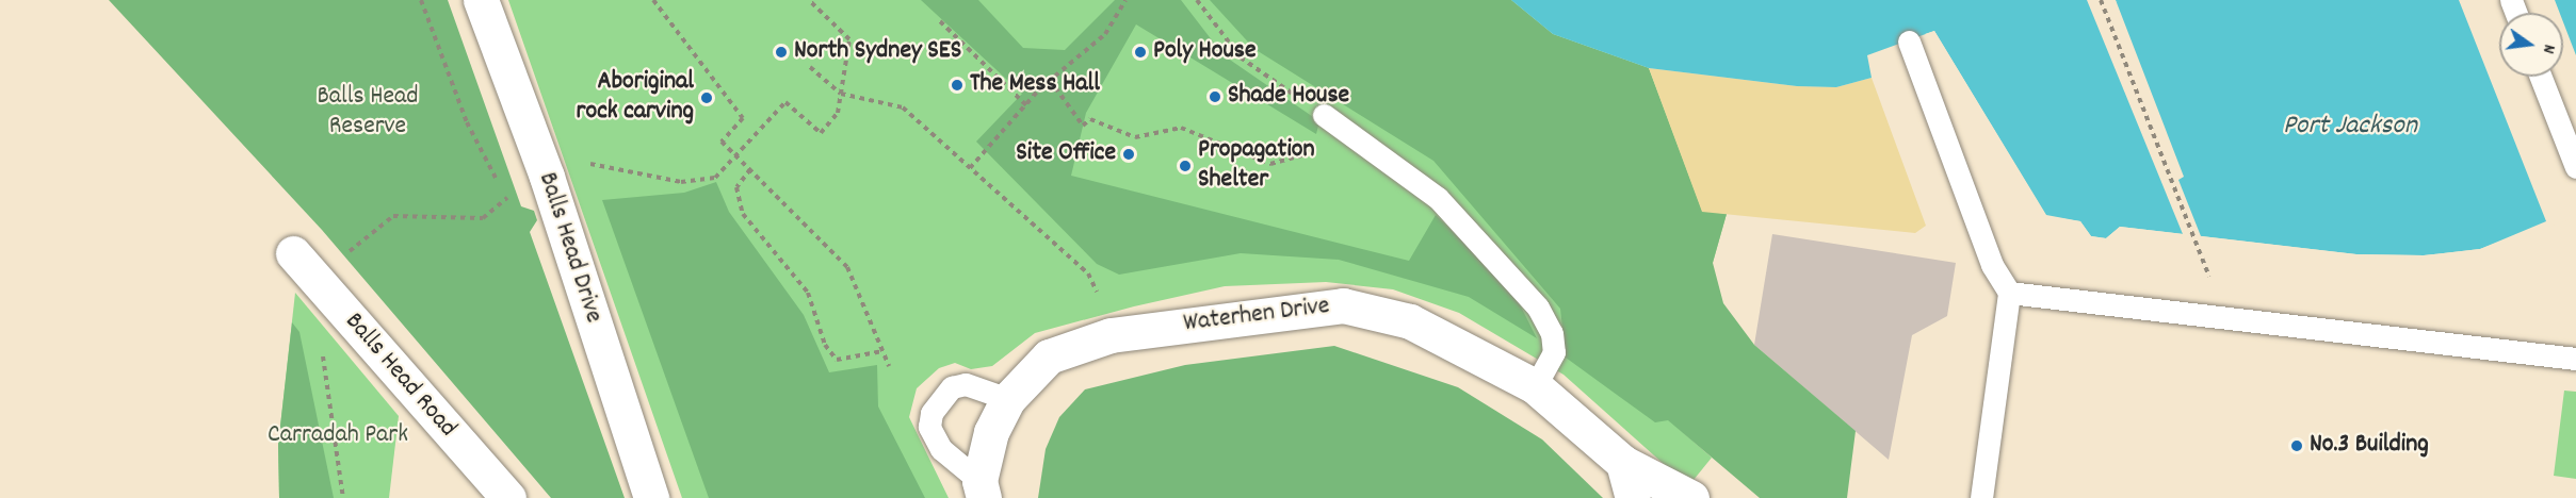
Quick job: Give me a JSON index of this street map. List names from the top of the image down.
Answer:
{
  "streets": {
    "street": ["Balls Head Drive", "Waterhen Drive", "Balls Head Road"]
  },
  "water": ["Port Jackson"],
  "parks": ["Balls Head Reserve", "Carradah Park"],
  "places": [
    "North Sydney SES",
    "Poly House",
    "The Mess Hall",
    "Shade House",
    "Aboriginal rock carving",
    "Site Office",
    "Propagation Shelter",
    "No.3 Building"
  ],
  "north": "right"
}
